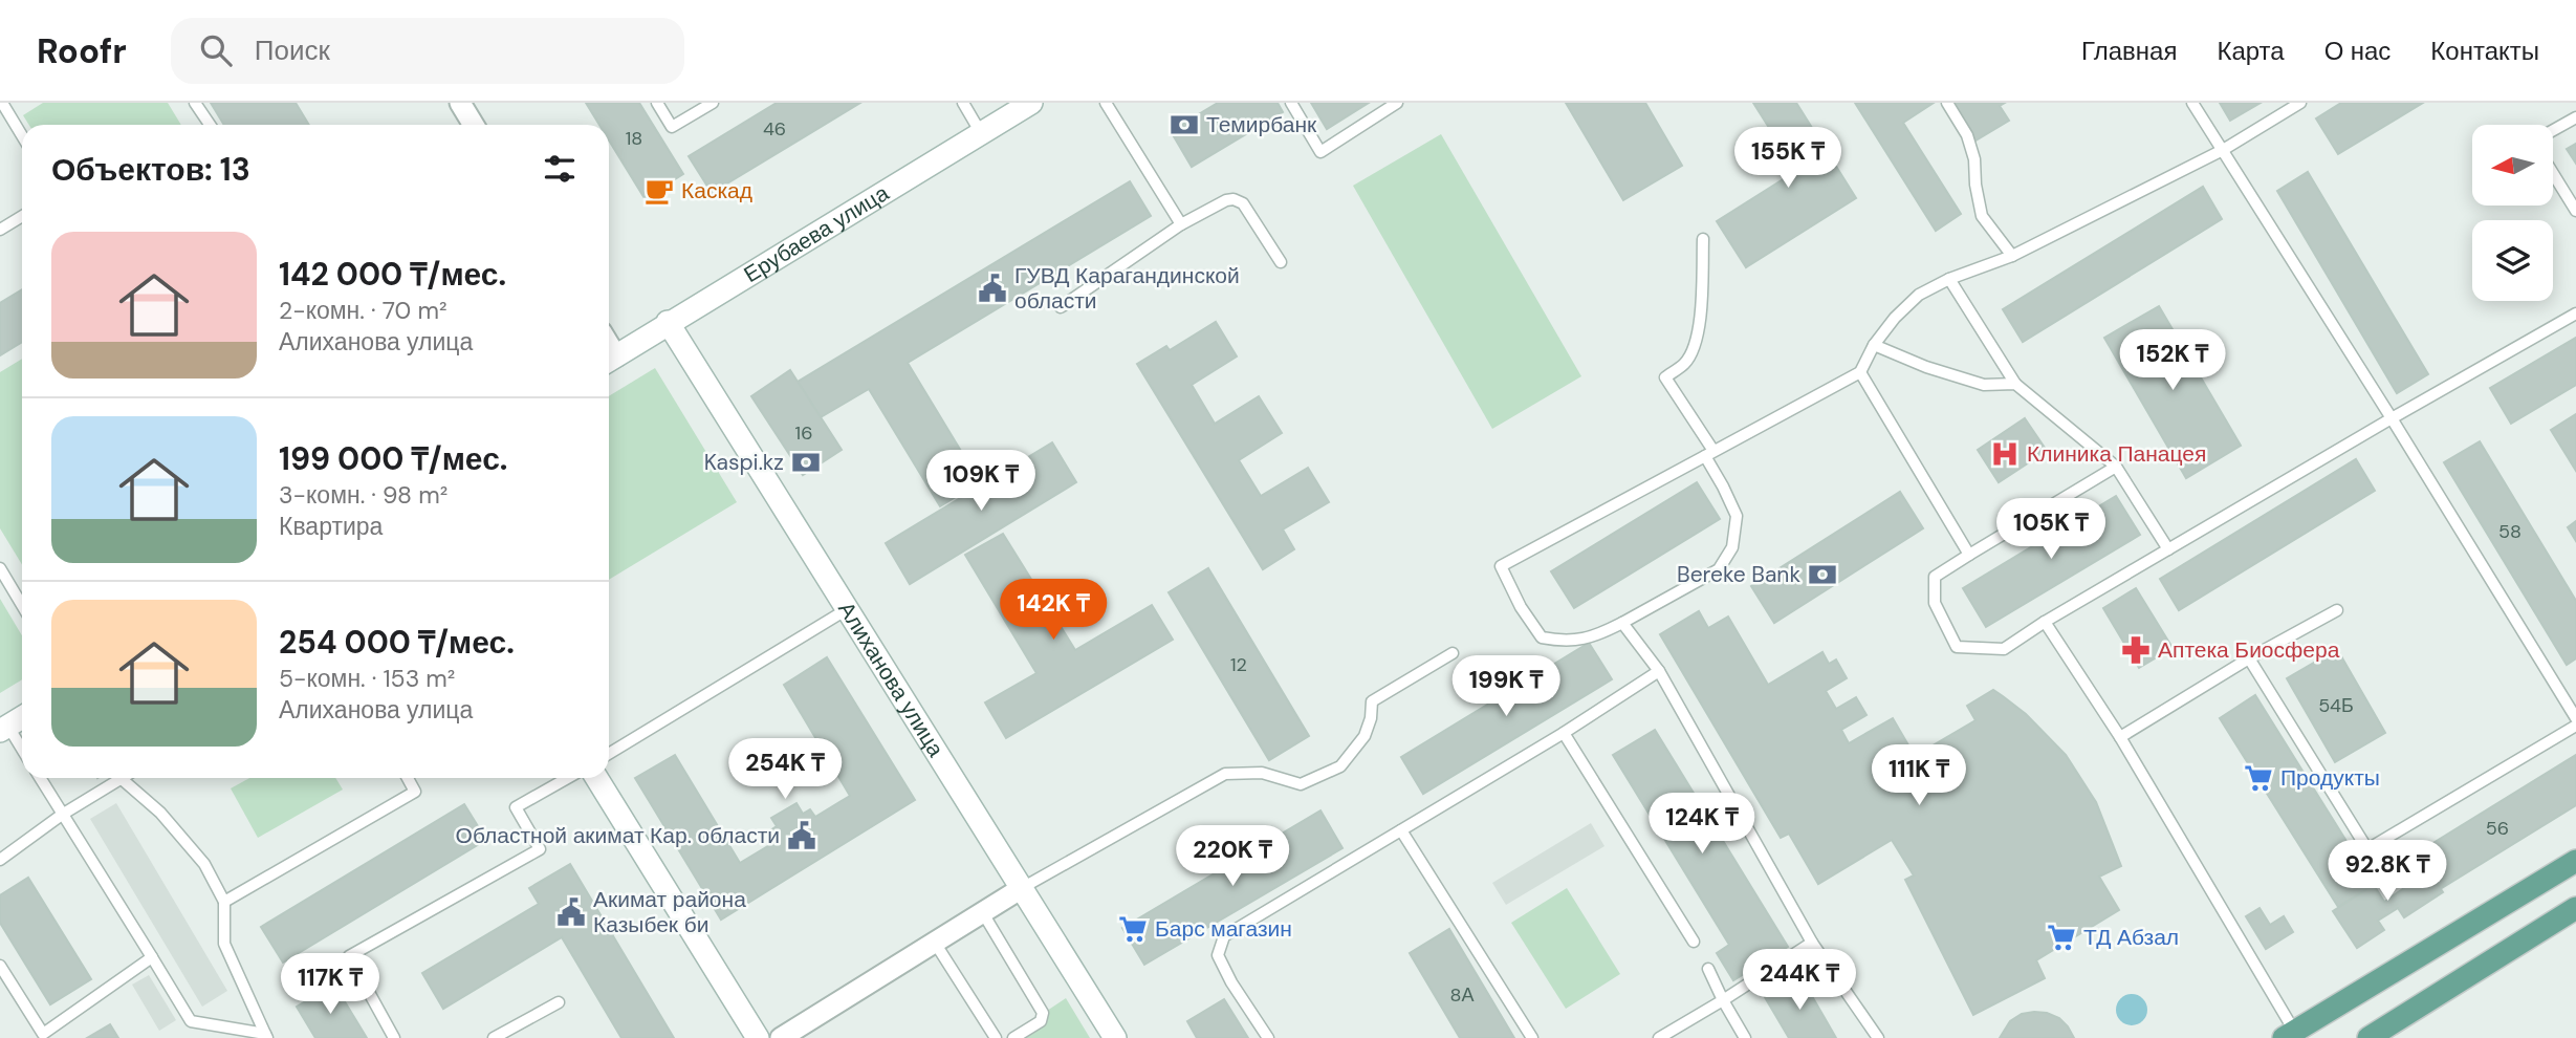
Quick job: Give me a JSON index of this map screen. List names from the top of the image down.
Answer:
{
  "streets": {
    "street": ["Ерубаева улица", "Алиханова улица"]
  },
  "crossings": [
    ["Ерубаева улица", "Алиханова улица"]
  ],
  "places": {
    "bank": ["Темирбанк", "Kaspi.kz", "Bereke Bank"],
    "cafe": ["Каскад"],
    "public building": ["ГУВД Карагандинской области", "Областной акимат Кар. области", "Акимат района Казыбек би"],
    "hospital": ["Клиника Панацея"],
    "pharmacy": ["Аптека Биосфера"],
    "supermarket": ["Продукты", "Барс магазин", "ТД Абзал"]
  },
  "house_numbers": [
    "46",
    "18",
    "16",
    "58",
    "12",
    "54Б",
    "56",
    "8А"
  ],
  "north": "left",
  "page": {
    "header": "Roofr",
    "search": "Поиск",
    "nav": [
      "Главная",
      "Карта",
      "О нас",
      "Контакты"
    ],
    "heading": "Объектов: 13",
    "price": [
      "155K ₸",
      "152K ₸",
      "109K ₸",
      "105K ₸",
      "142K ₸",
      "199K ₸",
      "254K ₸",
      "111K ₸",
      "124K ₸",
      "220K ₸",
      "92.8K ₸",
      "244K ₸",
      "117K ₸"
    ],
    "list": [
      {
        "name": "142 000 ₸/мес.",
        "note": "2-комн. · 70 m² · Алиханова улица"
      },
      {
        "name": "199 000 ₸/мес.",
        "note": "3-комн. · 98 m² · Квартира"
      },
      {
        "name": "254 000 ₸/мес.",
        "note": "5-комн. · 153 m² · Алиханова улица"
      }
    ]
  }
}
